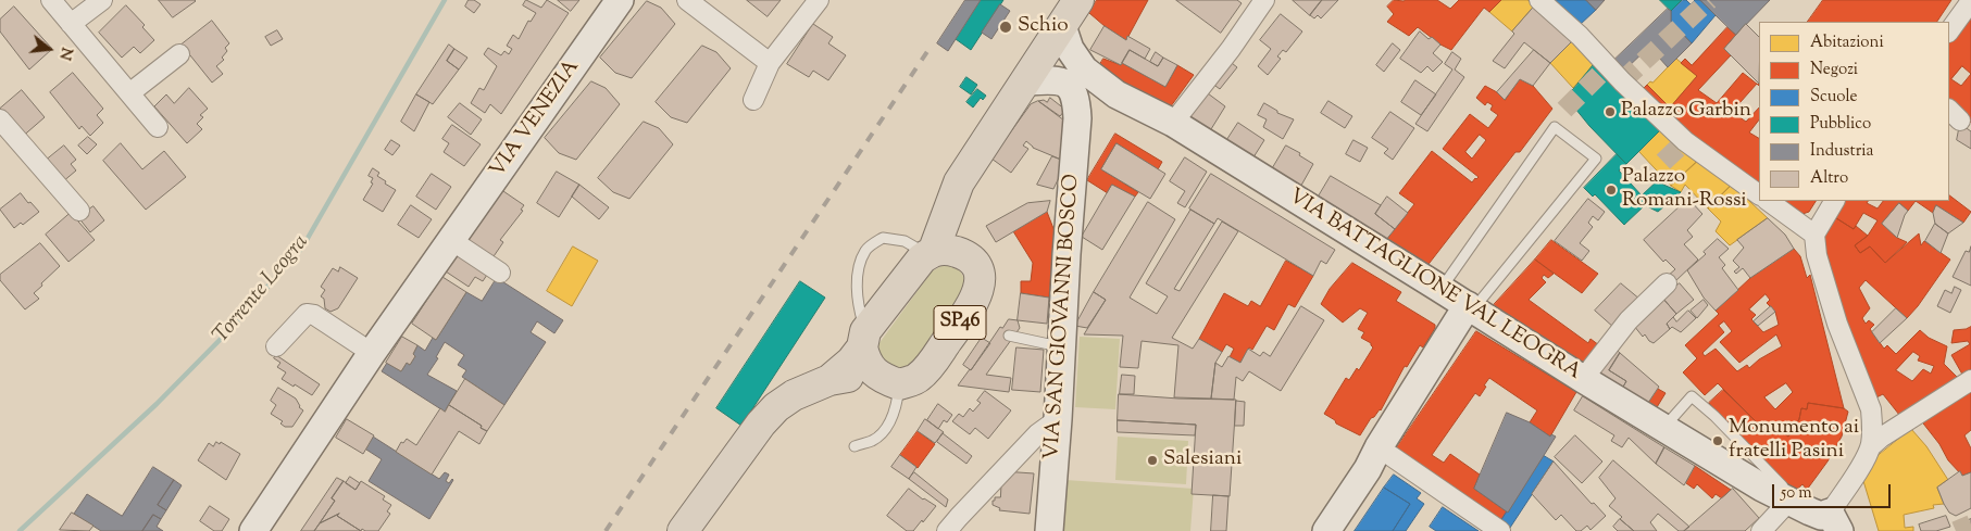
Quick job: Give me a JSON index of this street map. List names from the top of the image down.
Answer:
{
  "streets": {
    "main road": ["SP46"],
    "street": ["VIA VENEZIA", "VIA BATTAGLIONE VAL LEOGRA", "VIA SAN GIOVANNI BOSCO"]
  },
  "crossings": [
    ["VIA BATTAGLIONE VAL LEOGRA", "SP46"]
  ],
  "water": ["Torrente Leogra"],
  "places": [
    "Schio",
    "Palazzo Garbin",
    "Palazzo Romani-Rossi",
    "Monumento ai fratelli Pasini",
    "Salesiani"
  ],
  "legend": [
    "Abitazioni",
    "Negozi",
    "Scuole",
    "Pubblico",
    "Industria",
    "Altro"
  ],
  "scale_bar": "50 m",
  "north": "right"
}
